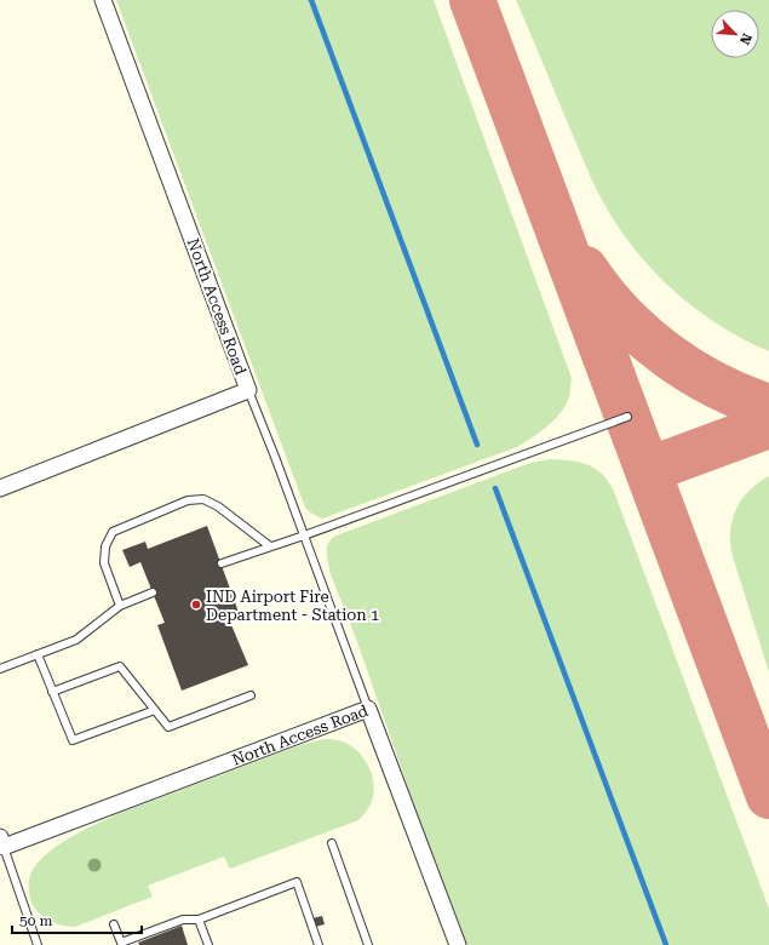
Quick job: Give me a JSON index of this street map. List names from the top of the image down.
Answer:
{
  "streets": {
    "street": ["North Access Road"]
  },
  "places": ["IND Airport Fire Department - Station 1"],
  "scale_bar": "50 m",
  "north": "bottom right"
}
